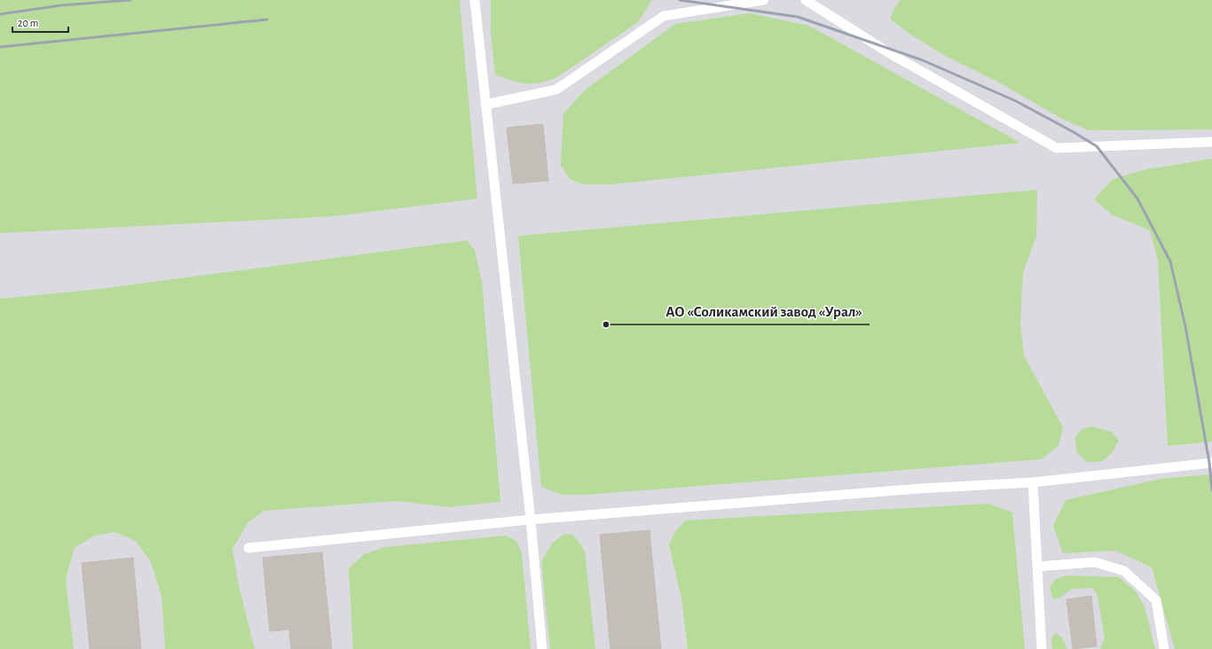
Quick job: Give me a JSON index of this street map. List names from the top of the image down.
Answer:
{
  "places": ["АО «Соликамский завод «Урал»"],
  "scale_bar": "20 m"
}
